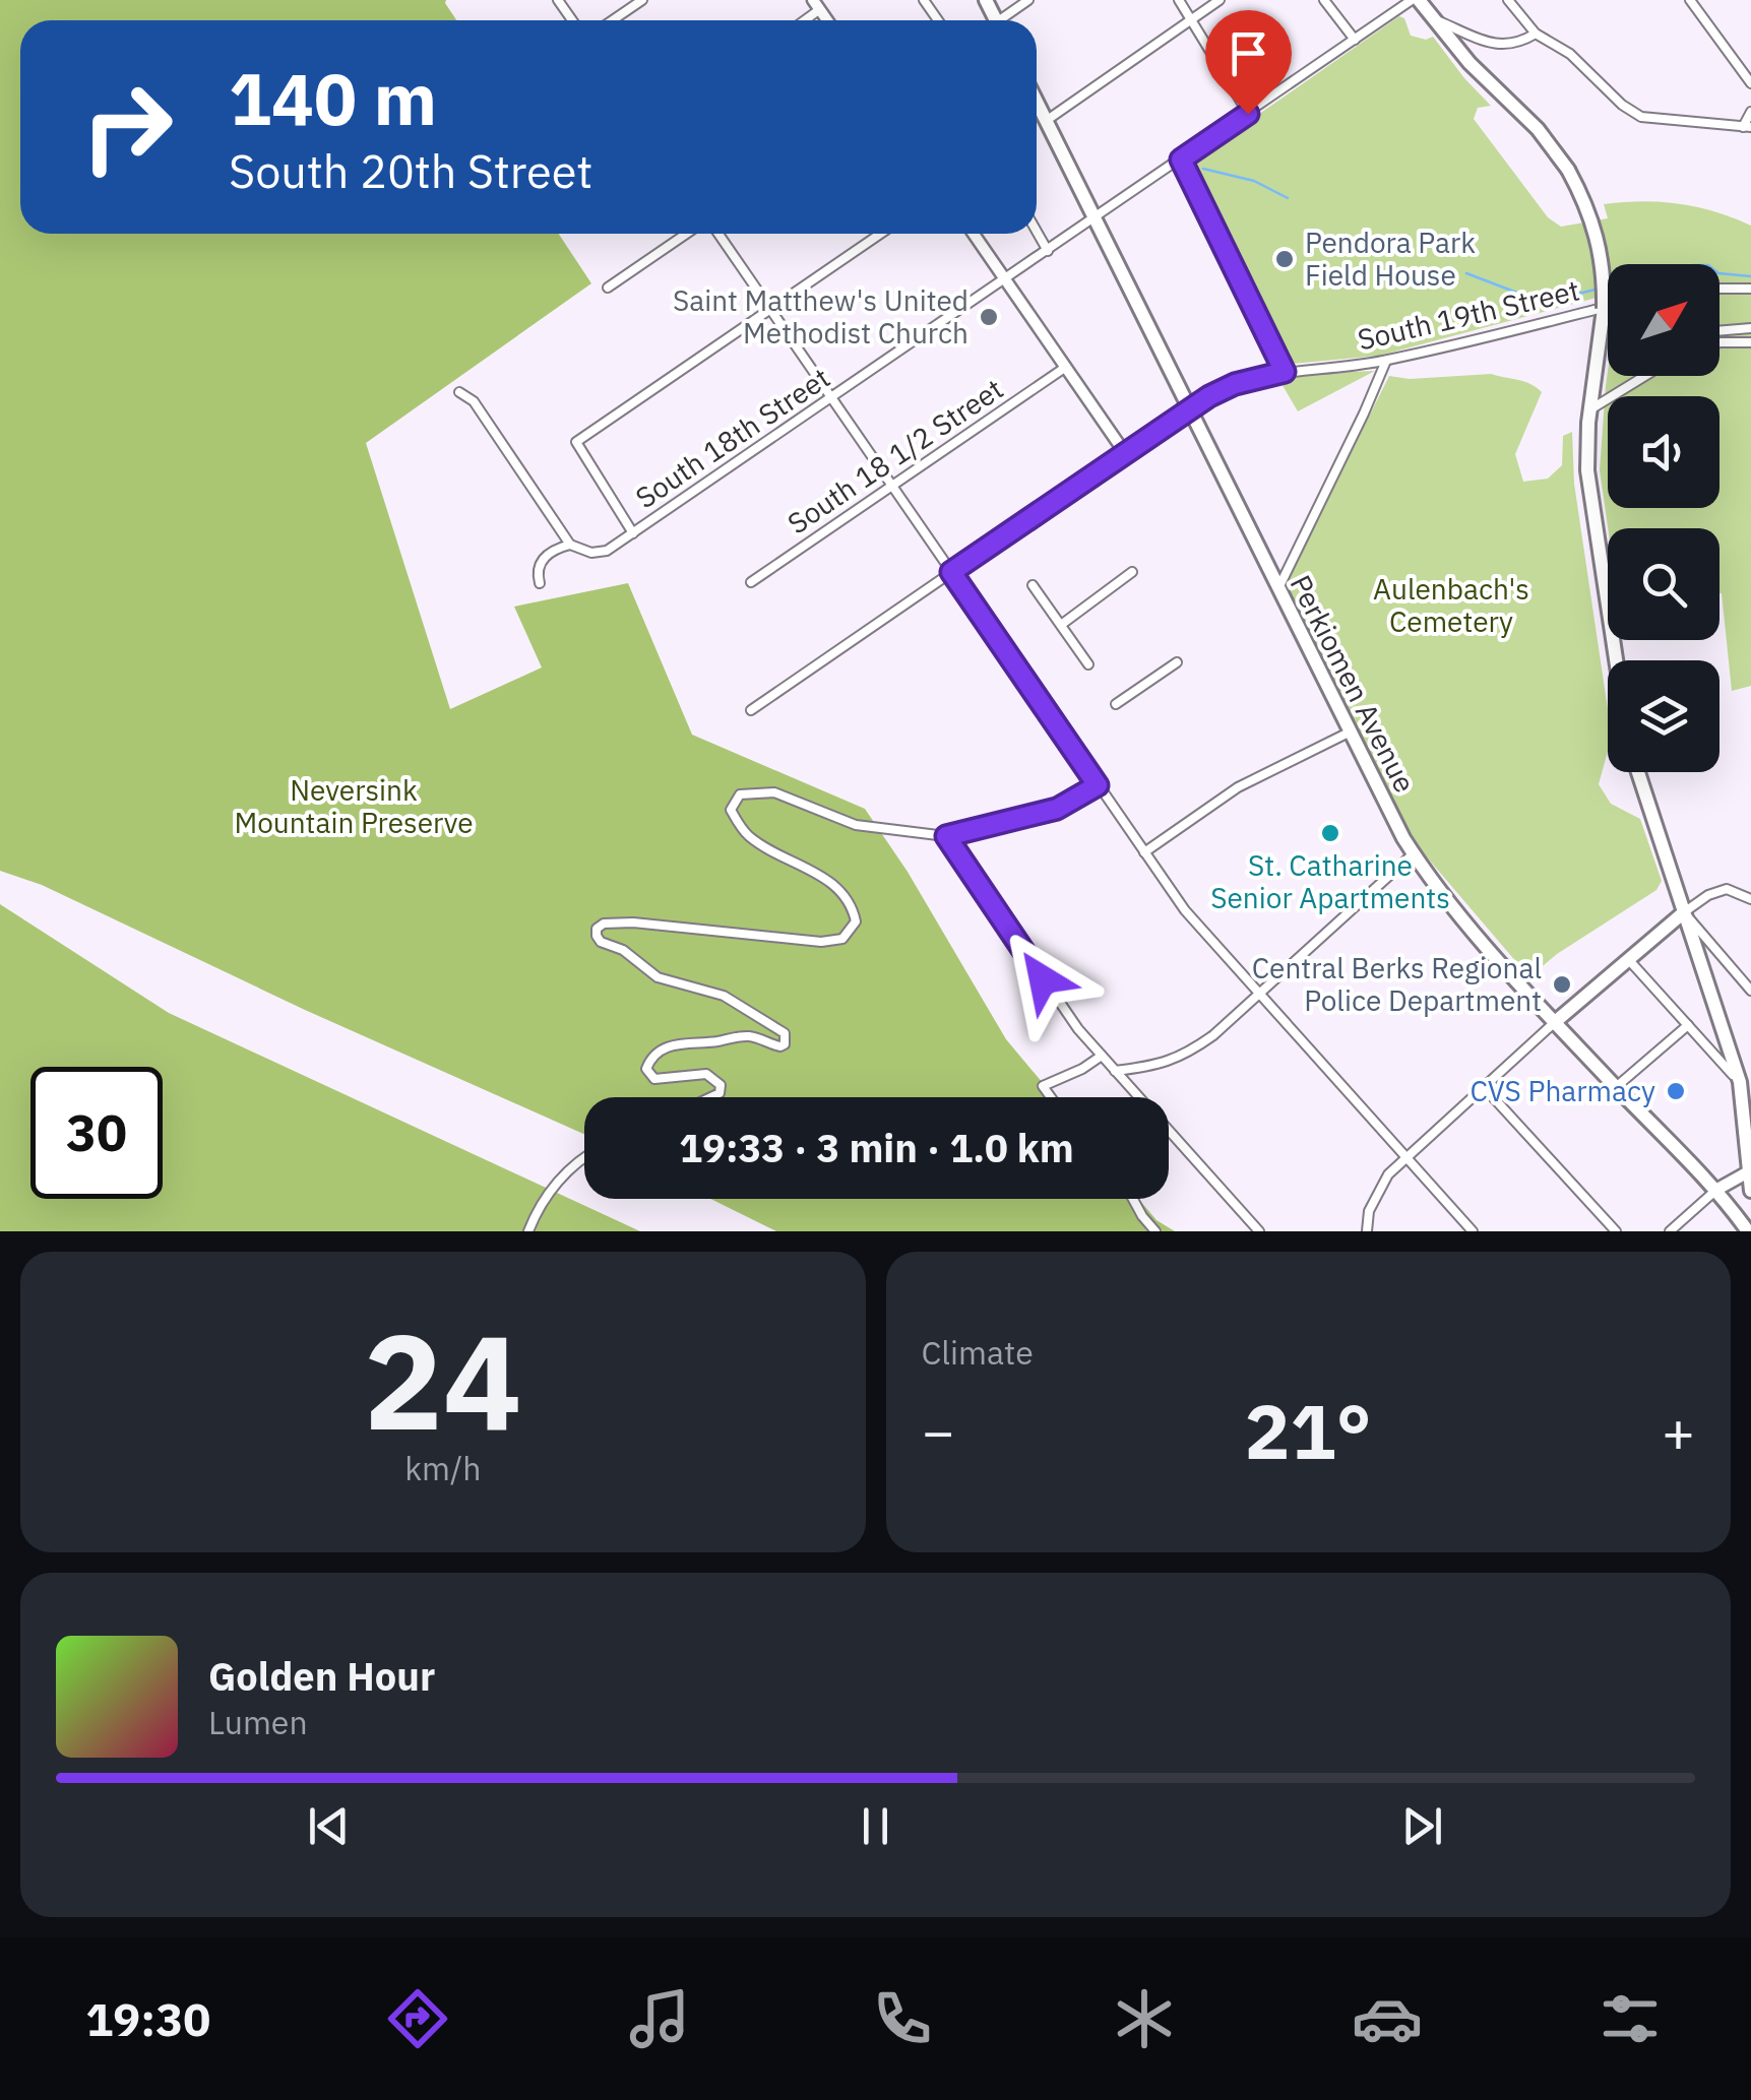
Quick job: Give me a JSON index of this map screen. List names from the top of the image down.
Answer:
{
  "streets": {
    "main road": ["Perkiomen Avenue"],
    "street": ["South 19th Street", "South 18th Street", "South 18 1/2 Street"]
  },
  "crossings": [
    ["South 19th Street", "Perkiomen Avenue"],
    ["South 18th Street", "Perkiomen Avenue"]
  ],
  "parks": ["Aulenbach's Cemetery", "Neversink Mountain Preserve"],
  "places": [
    "Pendora Park Field House",
    "Saint Matthew's United Methodist Church",
    "St. Catharine Senior Apartments",
    "Central Berks Regional Police Department",
    "CVS Pharmacy"
  ],
  "north": "top right",
  "page": {
    "turn": ["140 m", "South 20th Street"],
    "limit": "30",
    "trip": "19:33 · 3 min · 1.0 km",
    "tile": [
      ["24", "km/h"],
      "Climate"
    ],
    "heat": ["−", "21°", "+"],
    "song": ["Golden Hour", "Lumen"],
    "tabs": "19:30"
  }
}
